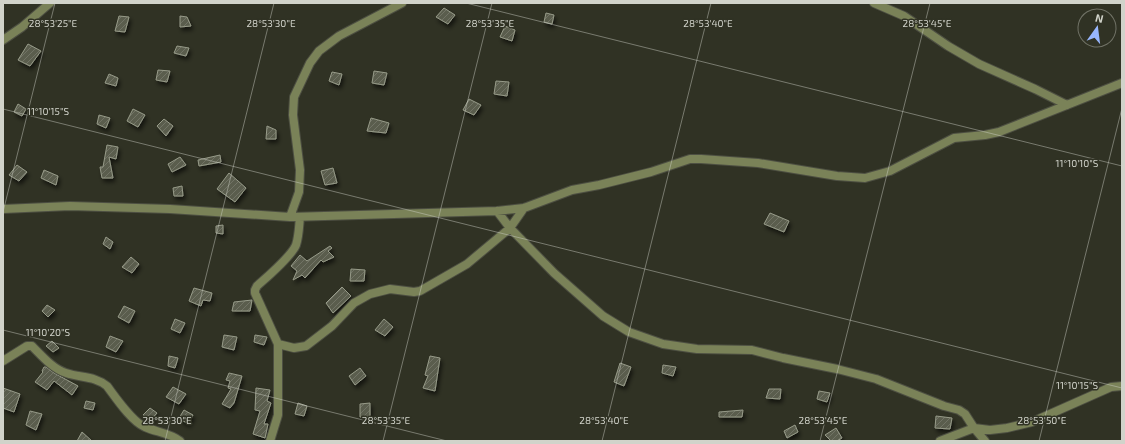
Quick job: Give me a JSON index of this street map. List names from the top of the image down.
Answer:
{
  "north": "top",
  "coordinates": [
    "28°53'25\"E",
    "28°53'30\"E",
    "28°53'35\"E",
    "28°53'40\"E",
    "28°53'45\"E",
    "11°10'15\"S",
    "11°10'10\"S",
    "11°10'20\"S",
    "28°53'50\"E"
  ]
}
